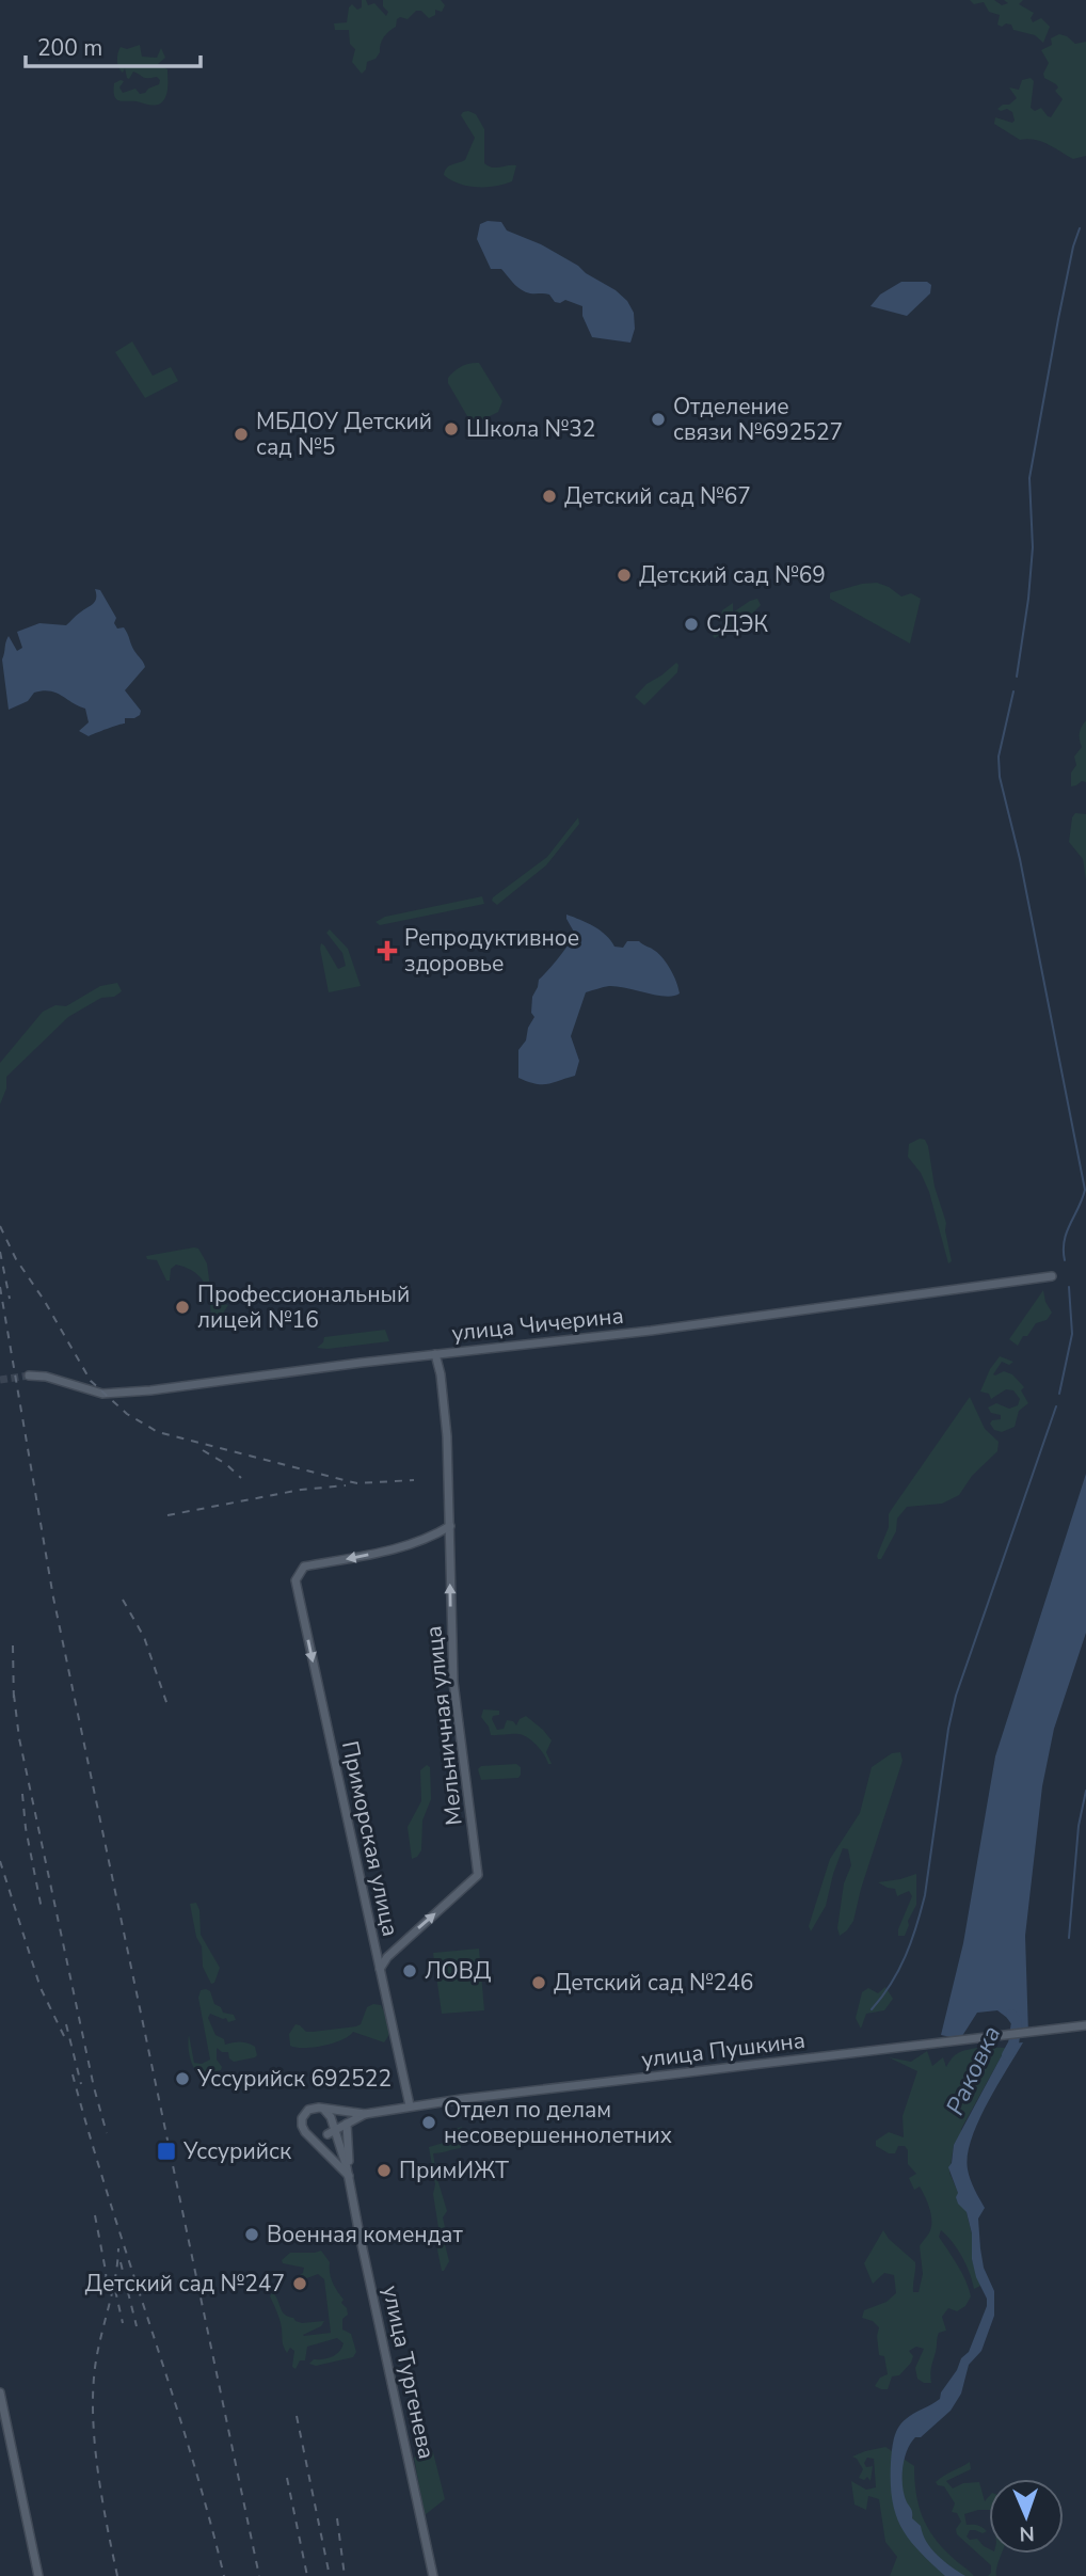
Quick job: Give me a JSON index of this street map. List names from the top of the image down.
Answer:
{
  "streets": {
    "main road": [
      "улица Чичерина",
      "Мельничная улица",
      "Приморская улица",
      "улица Пушкина",
      "улица Тургенева"
    ]
  },
  "crossings": [
    ["улица Чичерина", "Мельничная улица"],
    ["Мельничная улица", "Приморская улица"],
    ["Приморская улица", "улица Пушкина"],
    ["улица Пушкина", "улица Тургенева"]
  ],
  "one_way": ["Мельничная улица"],
  "water": ["Раковка"],
  "places": {
    "other": [
      "Отделение связи №692527",
      "Школа №32",
      "МБДОУ Детский сад №5",
      "Детский сад №67",
      "Детский сад №69",
      "СДЭК",
      "Профессиональный лицей №16",
      "ЛОВД",
      "Детский сад №246",
      "Уссурийск 692522",
      "Отдел по делам несовершеннолетних",
      "ПримИЖТ",
      "Военная комендат",
      "Детский сад №247"
    ],
    "health": ["Репродуктивное здоровье"],
    "transit": ["Уссурийск"]
  },
  "scale_bar": "200 m",
  "north": "bottom"
}
